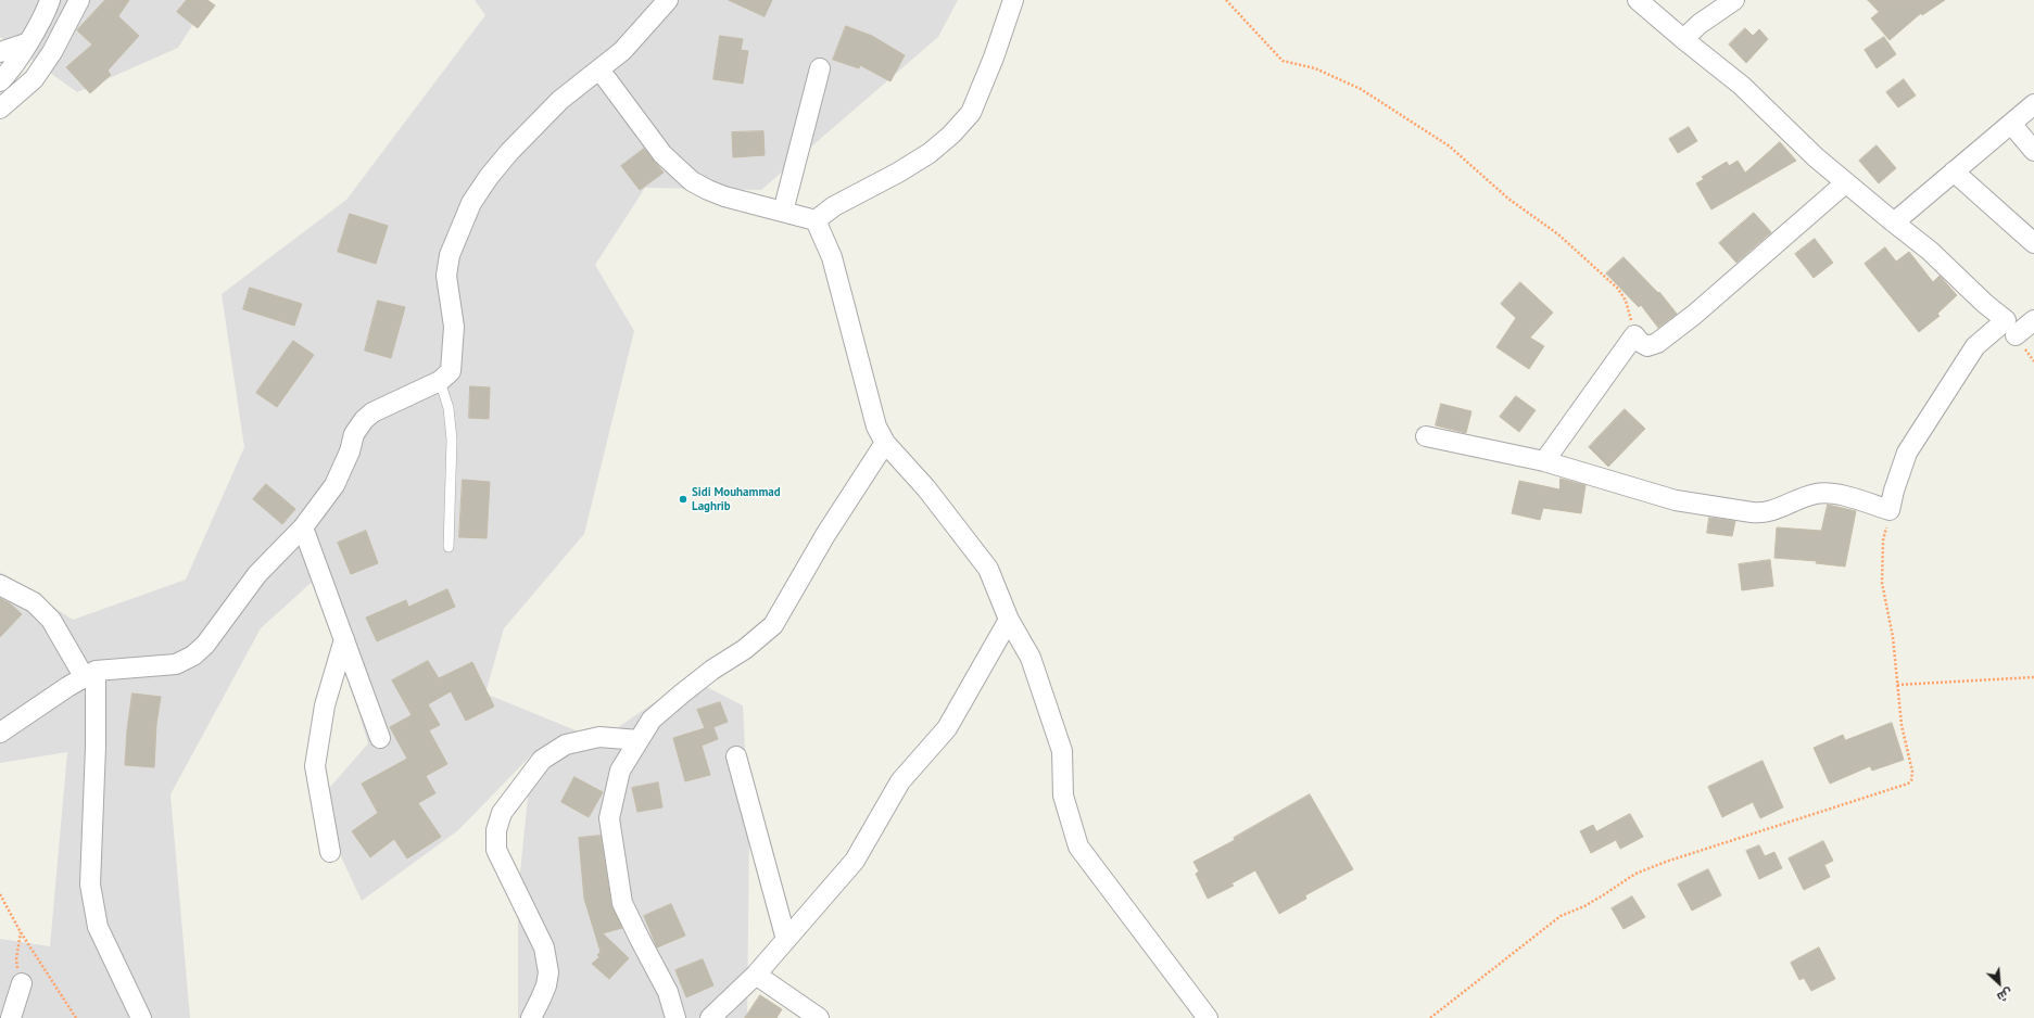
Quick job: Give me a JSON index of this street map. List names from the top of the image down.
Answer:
{
  "places": ["Sidi Mouhammad Laghrib"],
  "north": "bottom right"
}
